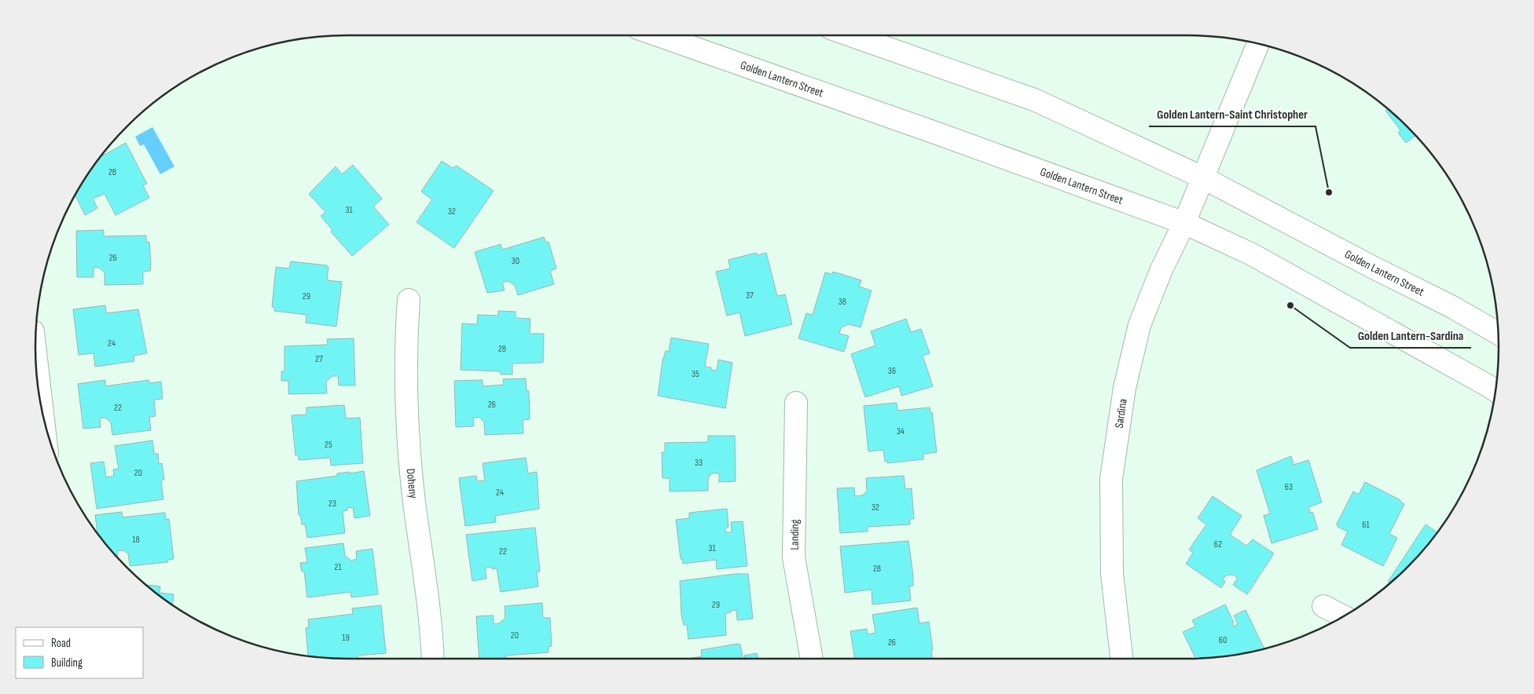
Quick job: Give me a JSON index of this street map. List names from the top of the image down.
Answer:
{
  "streets": {
    "main road": [
      "Golden Lantern Street",
      "Sardina",
      "Doheny",
      "Landing"
    ]
  },
  "crossings": [
    ["Golden Lantern Street", "Sardina"]
  ],
  "places": ["Golden Lantern-Saint Christopher", "Golden Lantern-Sardina"],
  "house_numbers": [
    "28",
    "31",
    "32",
    "26",
    "30",
    "37",
    "29",
    "38",
    "24",
    "28",
    "27",
    "36",
    "35",
    "26",
    "22",
    "34",
    "25",
    "33",
    "20",
    "63",
    "24",
    "23",
    "32",
    "61",
    "18",
    "62",
    "31",
    "22",
    "21",
    "28",
    "29",
    "20",
    "19",
    "60",
    "26"
  ],
  "legend": ["Road", "Building"]
}
